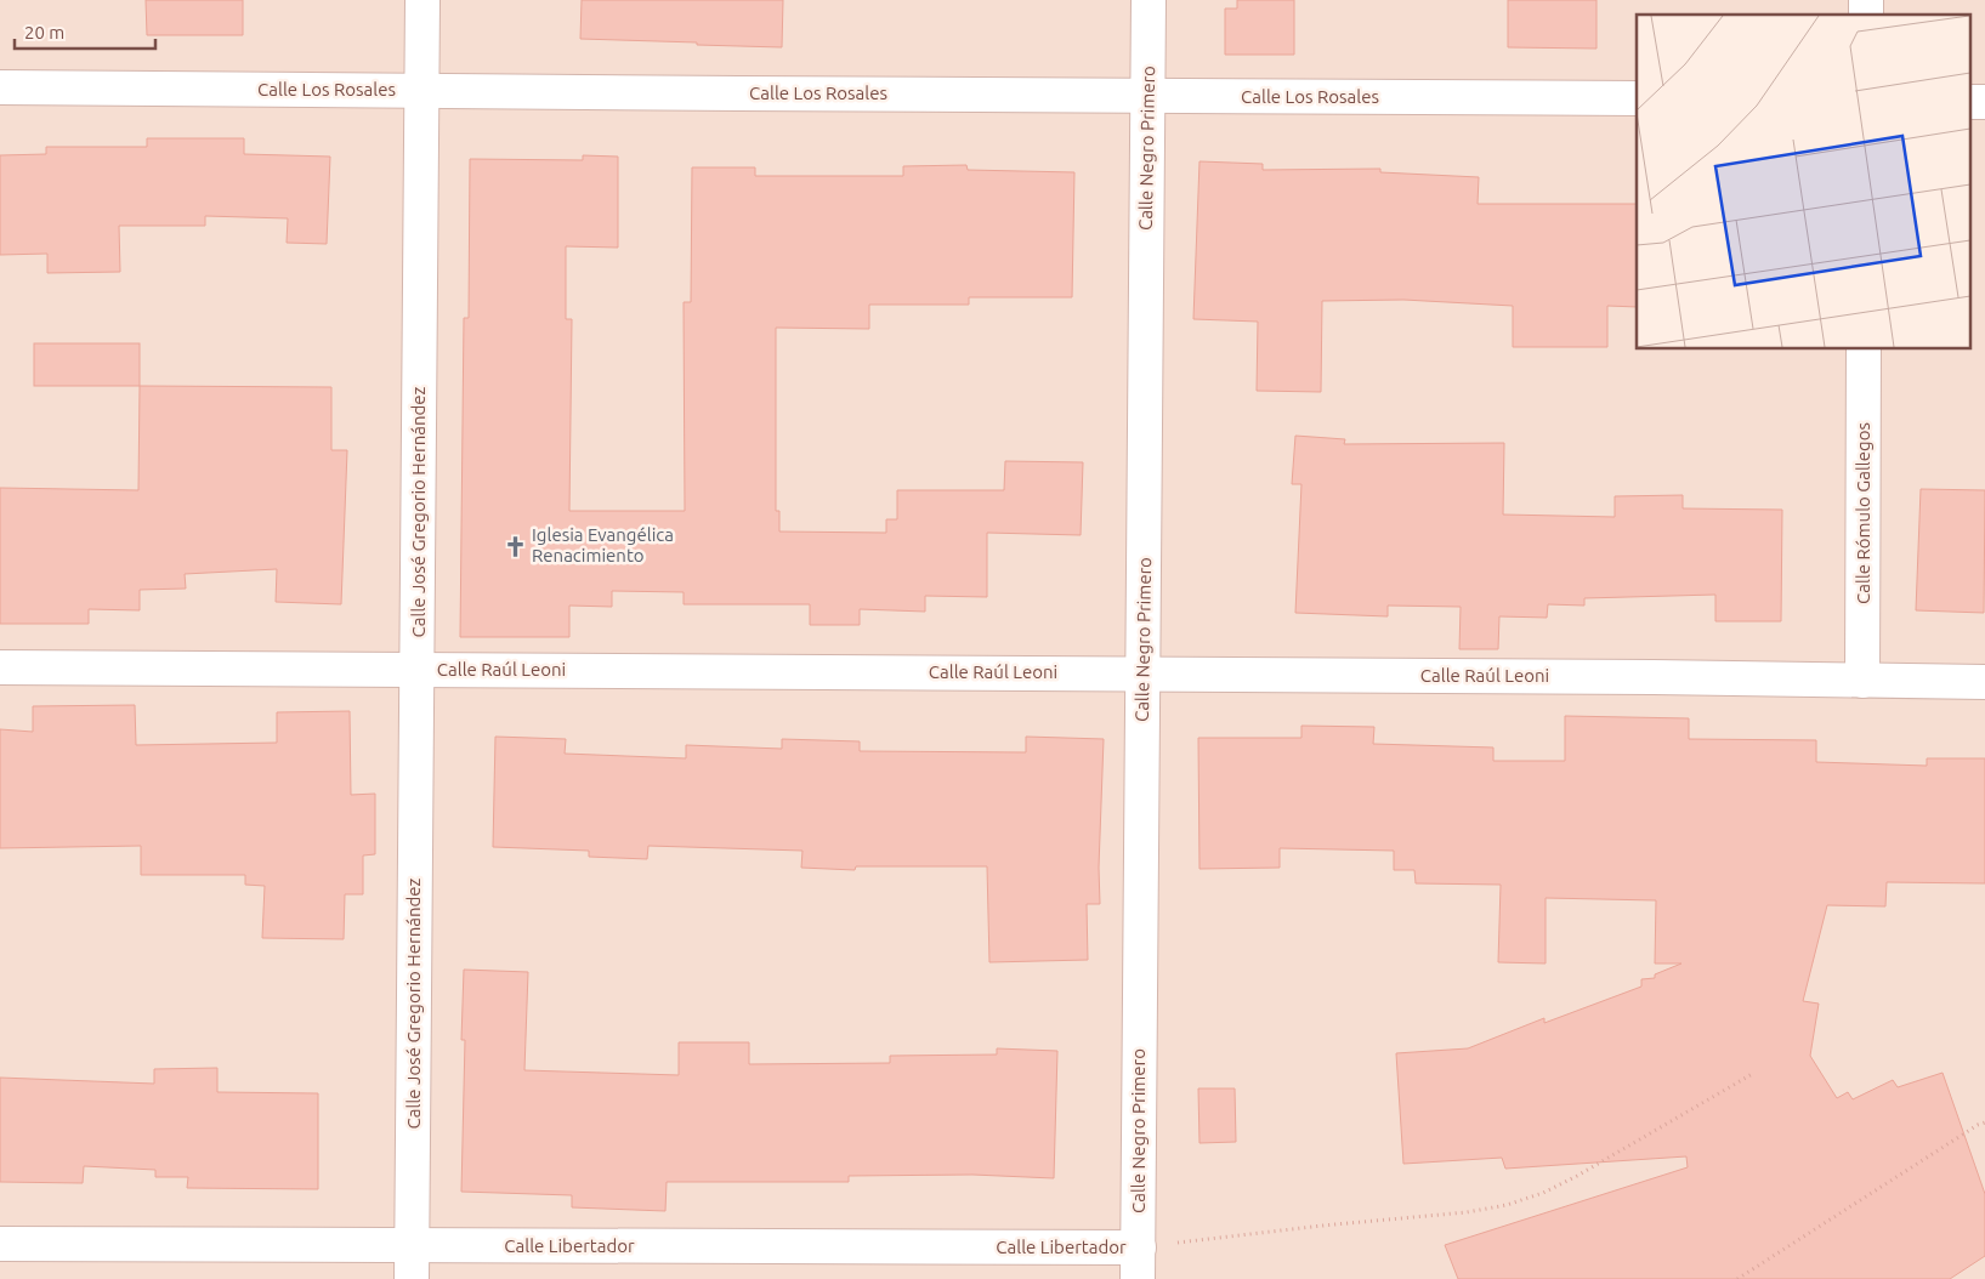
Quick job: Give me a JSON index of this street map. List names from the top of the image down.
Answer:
{
  "streets": {
    "street": [
      "Calle Los Rosales",
      "Calle Negro Primero",
      "Calle José Gregorio Hernández",
      "Calle Rómulo Gallegos",
      "Calle Raúl Leoni",
      "Calle Libertador"
    ]
  },
  "crossings": [
    ["Calle Los Rosales", "Calle Negro Primero"],
    ["Calle Los Rosales", "Calle José Gregorio Hernández"],
    ["Calle Negro Primero", "Calle Raúl Leoni"],
    ["Calle Negro Primero", "Calle Libertador"],
    ["Calle José Gregorio Hernández", "Calle Raúl Leoni"],
    ["Calle José Gregorio Hernández", "Calle Libertador"],
    ["Calle Rómulo Gallegos", "Calle Raúl Leoni"]
  ],
  "places": {
    "church": ["Iglesia Evangélica Renacimiento"]
  },
  "scale_bar": "20 m"
}
